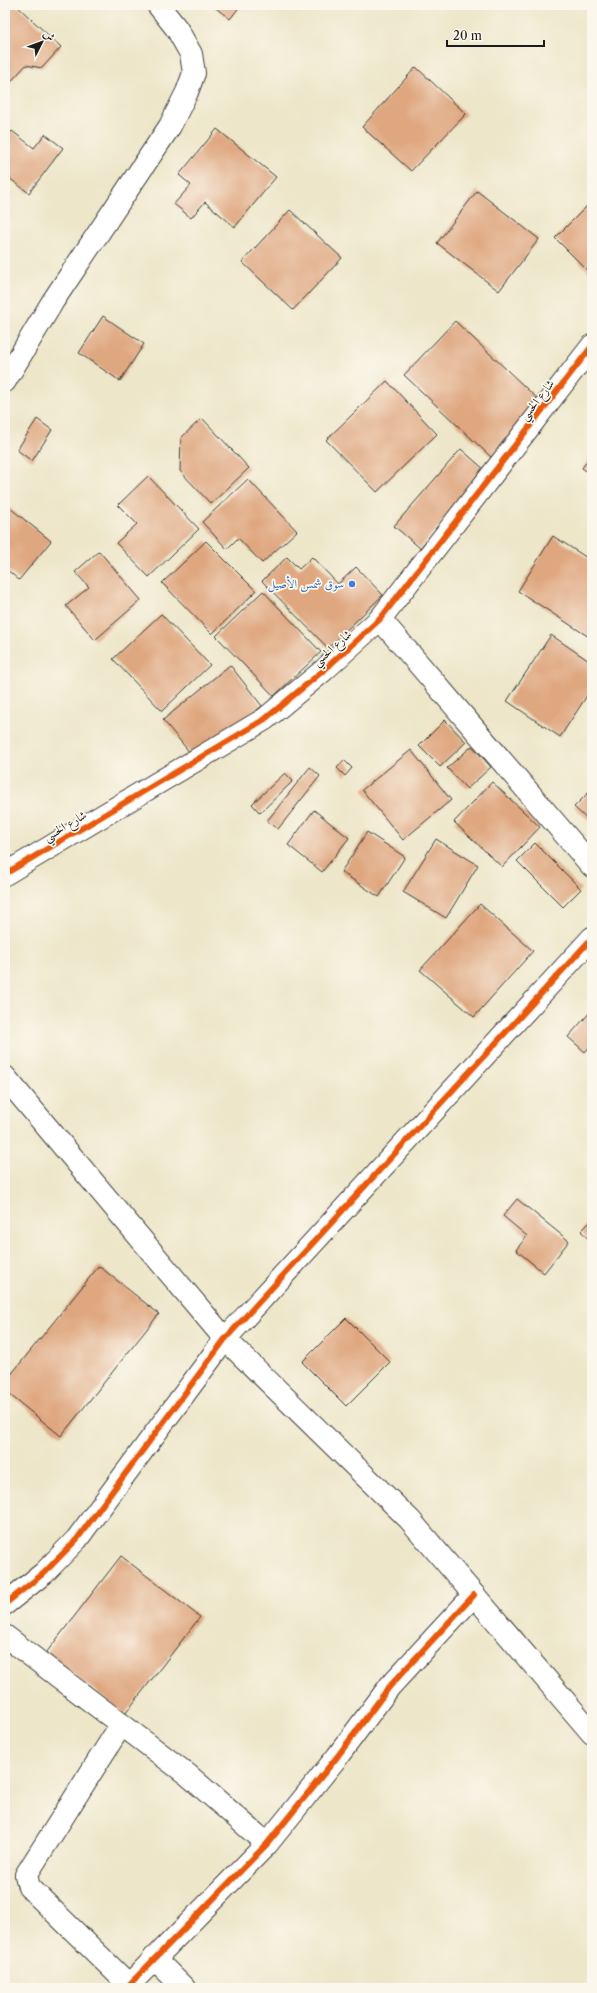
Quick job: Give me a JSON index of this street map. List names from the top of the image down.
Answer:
{
  "streets": {
    "street": ["شارع الحسي"]
  },
  "places": ["سوق شمس الأصيل"],
  "scale_bar": "20 m",
  "north": "top right"
}
